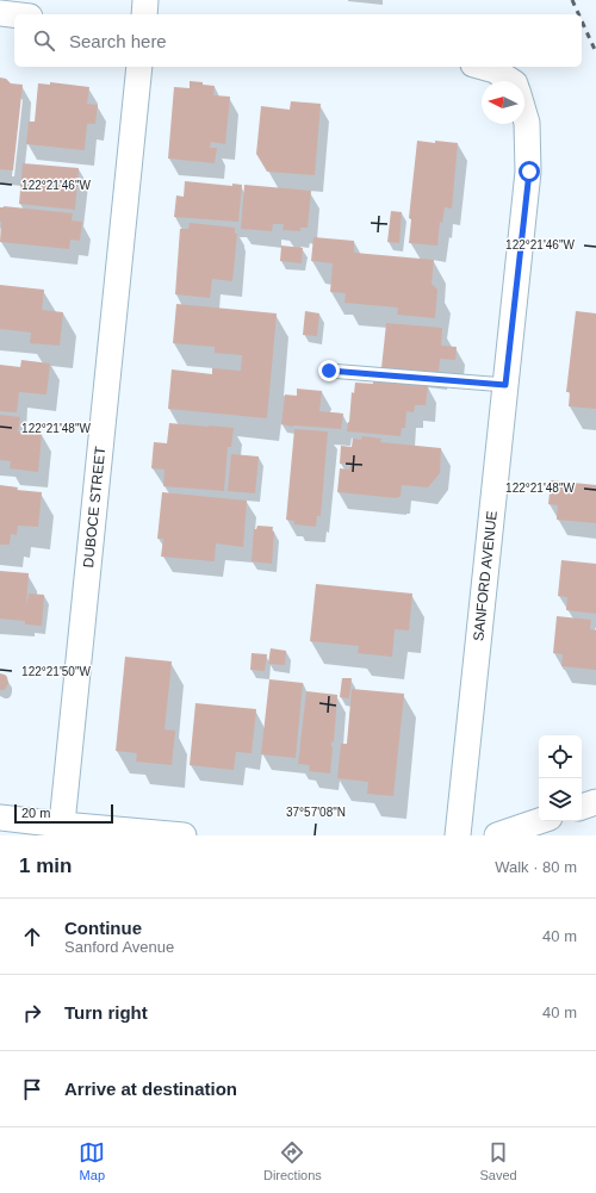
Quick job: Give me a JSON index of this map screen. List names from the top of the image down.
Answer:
{
  "streets": {
    "street": ["DUBOCE STREET", "SANFORD AVENUE"]
  },
  "scale_bar": "20 m",
  "north": "left",
  "page": {
    "search": "Search here",
    "scale": "20 m",
    "heading": ["1 min", "Walk · 80 m"],
    "list": [
      ["Continue", "Sanford Avenue", "40 m"],
      ["Turn right", "40 m"],
      "Arrive at destination"
    ],
    "nav": ["Map", "Directions", "Saved"]
  },
  "coordinates": [
    "122°21'46\"W",
    "122°21'48\"W",
    "122°21'50\"W",
    "37°57'08\"N"
  ]
}
